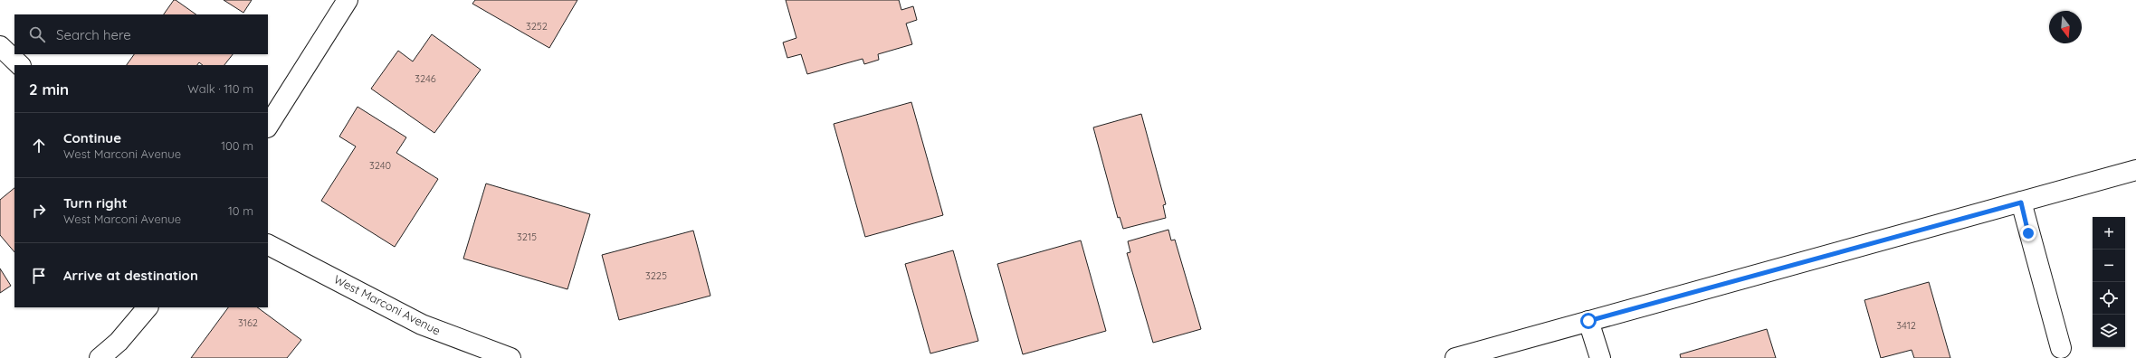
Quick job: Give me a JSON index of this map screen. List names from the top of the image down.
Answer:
{
  "streets": {
    "street": ["West Marconi Avenue"]
  },
  "house_numbers": [
    "3252",
    "3246",
    "3240",
    "3215",
    "3225",
    "3162",
    "3412"
  ],
  "north": "bottom",
  "page": {
    "search": "Search here",
    "heading": ["2 min", "Walk · 110 m"],
    "list": [
      ["Continue", "West Marconi Avenue", "100 m"],
      ["Turn right", "West Marconi Avenue", "10 m"],
      "Arrive at destination"
    ],
    "map_buttons": ["+", "−"]
  }
}
